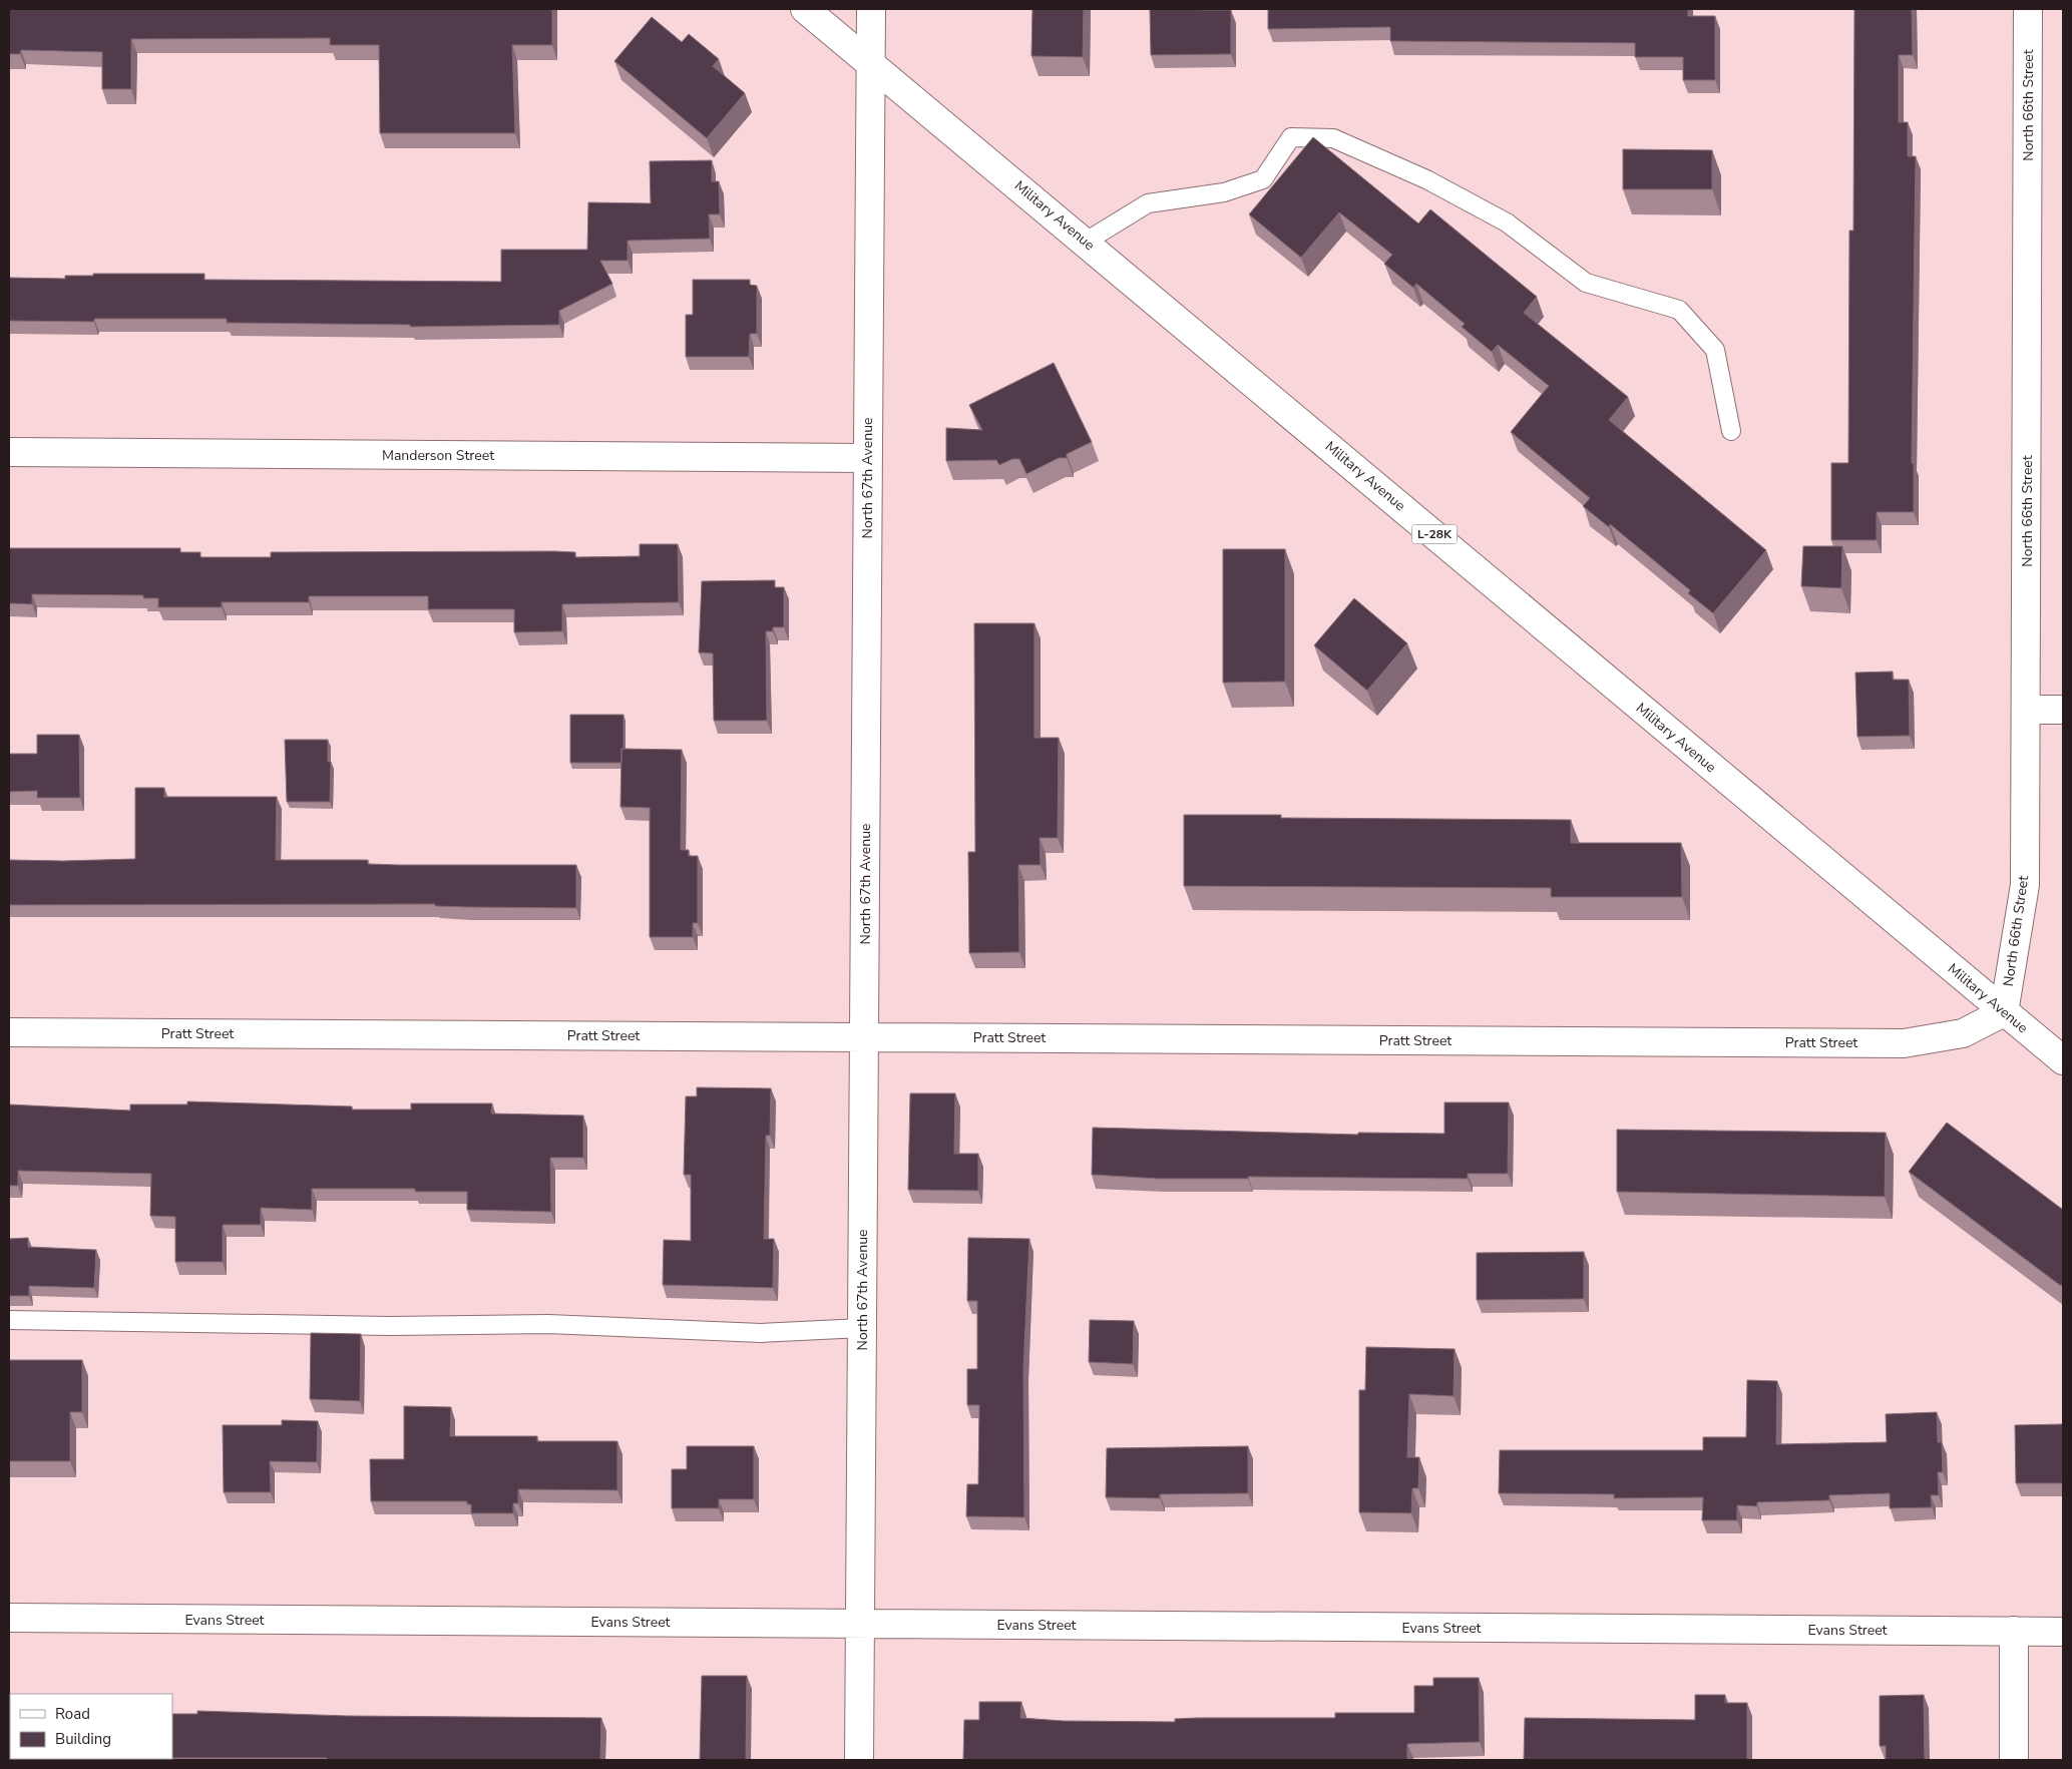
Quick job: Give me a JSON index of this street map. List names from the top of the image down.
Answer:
{
  "streets": {
    "street": [
      "North 66th Street",
      "Military Avenue",
      "Manderson Street",
      "North 67th Avenue",
      "L-28K",
      "Pratt Street",
      "Evans Street"
    ]
  },
  "crossings": [
    ["North 66th Street", "Military Avenue"],
    ["North 66th Street", "Pratt Street"],
    ["Military Avenue", "North 67th Avenue"],
    ["Military Avenue", "Pratt Street"],
    ["Manderson Street", "North 67th Avenue"],
    ["North 67th Avenue", "Pratt Street"],
    ["North 67th Avenue", "Evans Street"]
  ],
  "legend": ["Road", "Building"]
}
